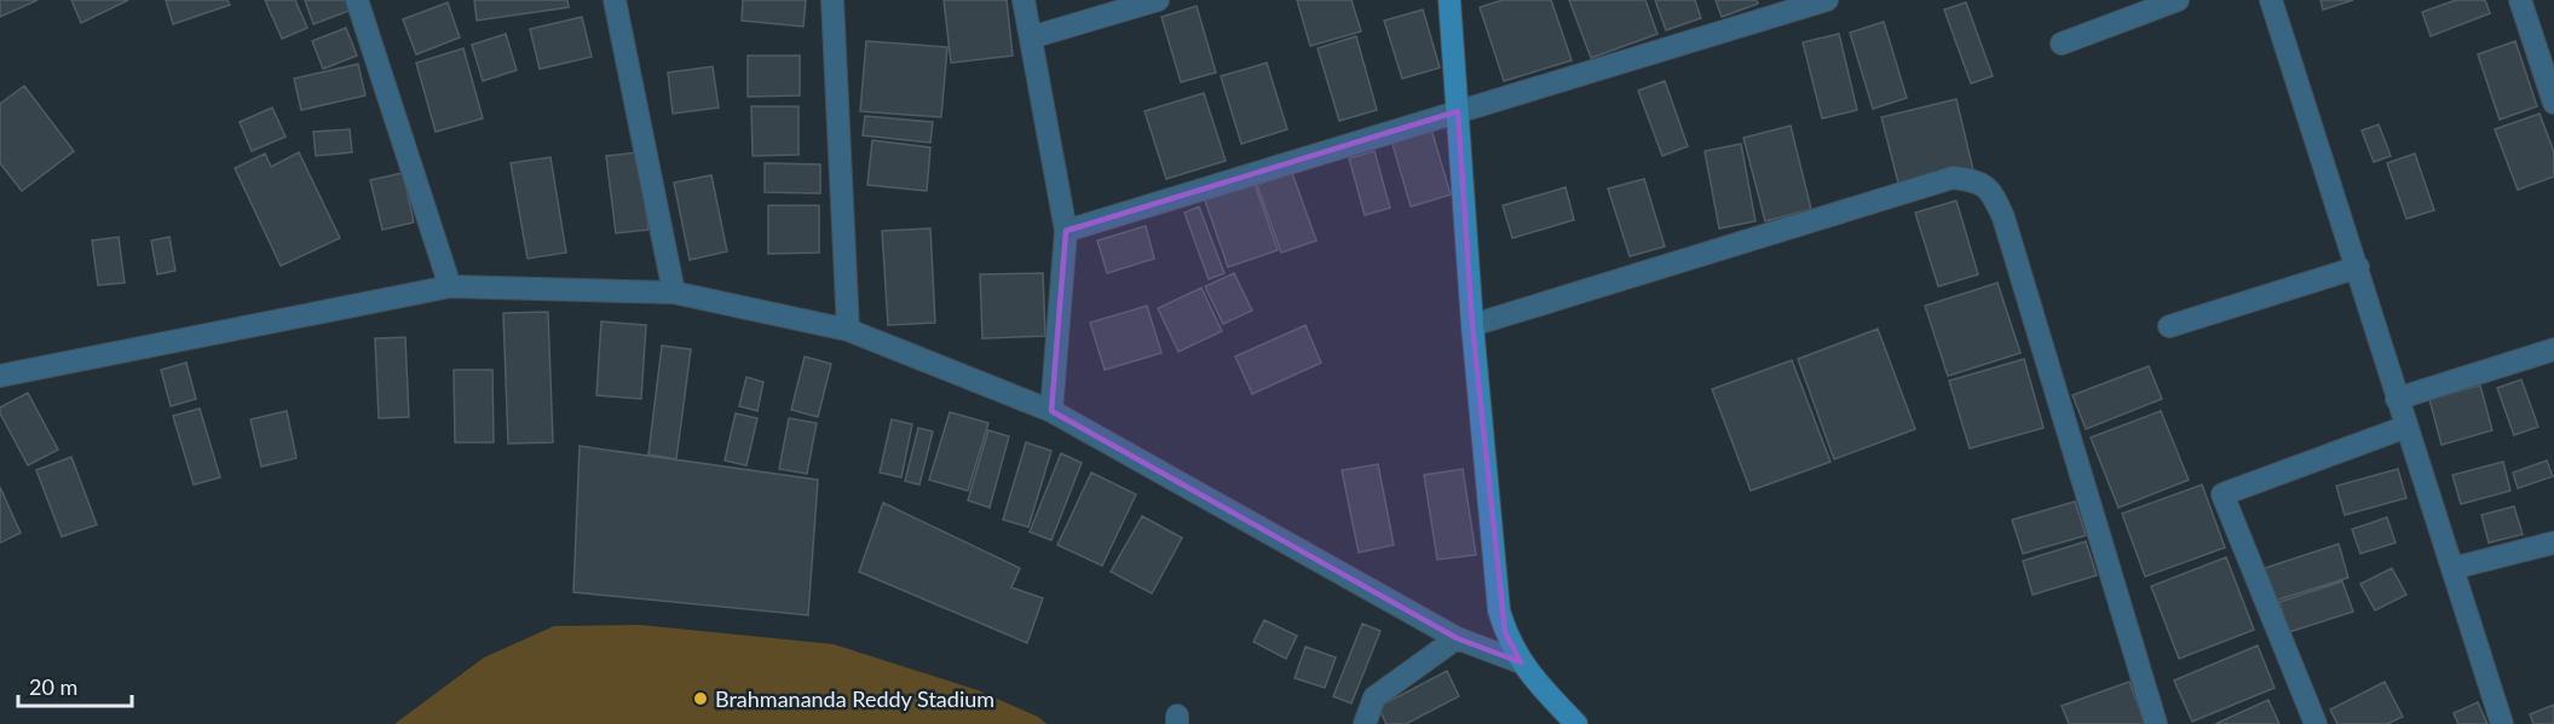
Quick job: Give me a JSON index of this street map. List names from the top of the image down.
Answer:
{
  "places": ["Brahmananda Reddy Stadium"],
  "scale_bar": "20 m"
}
